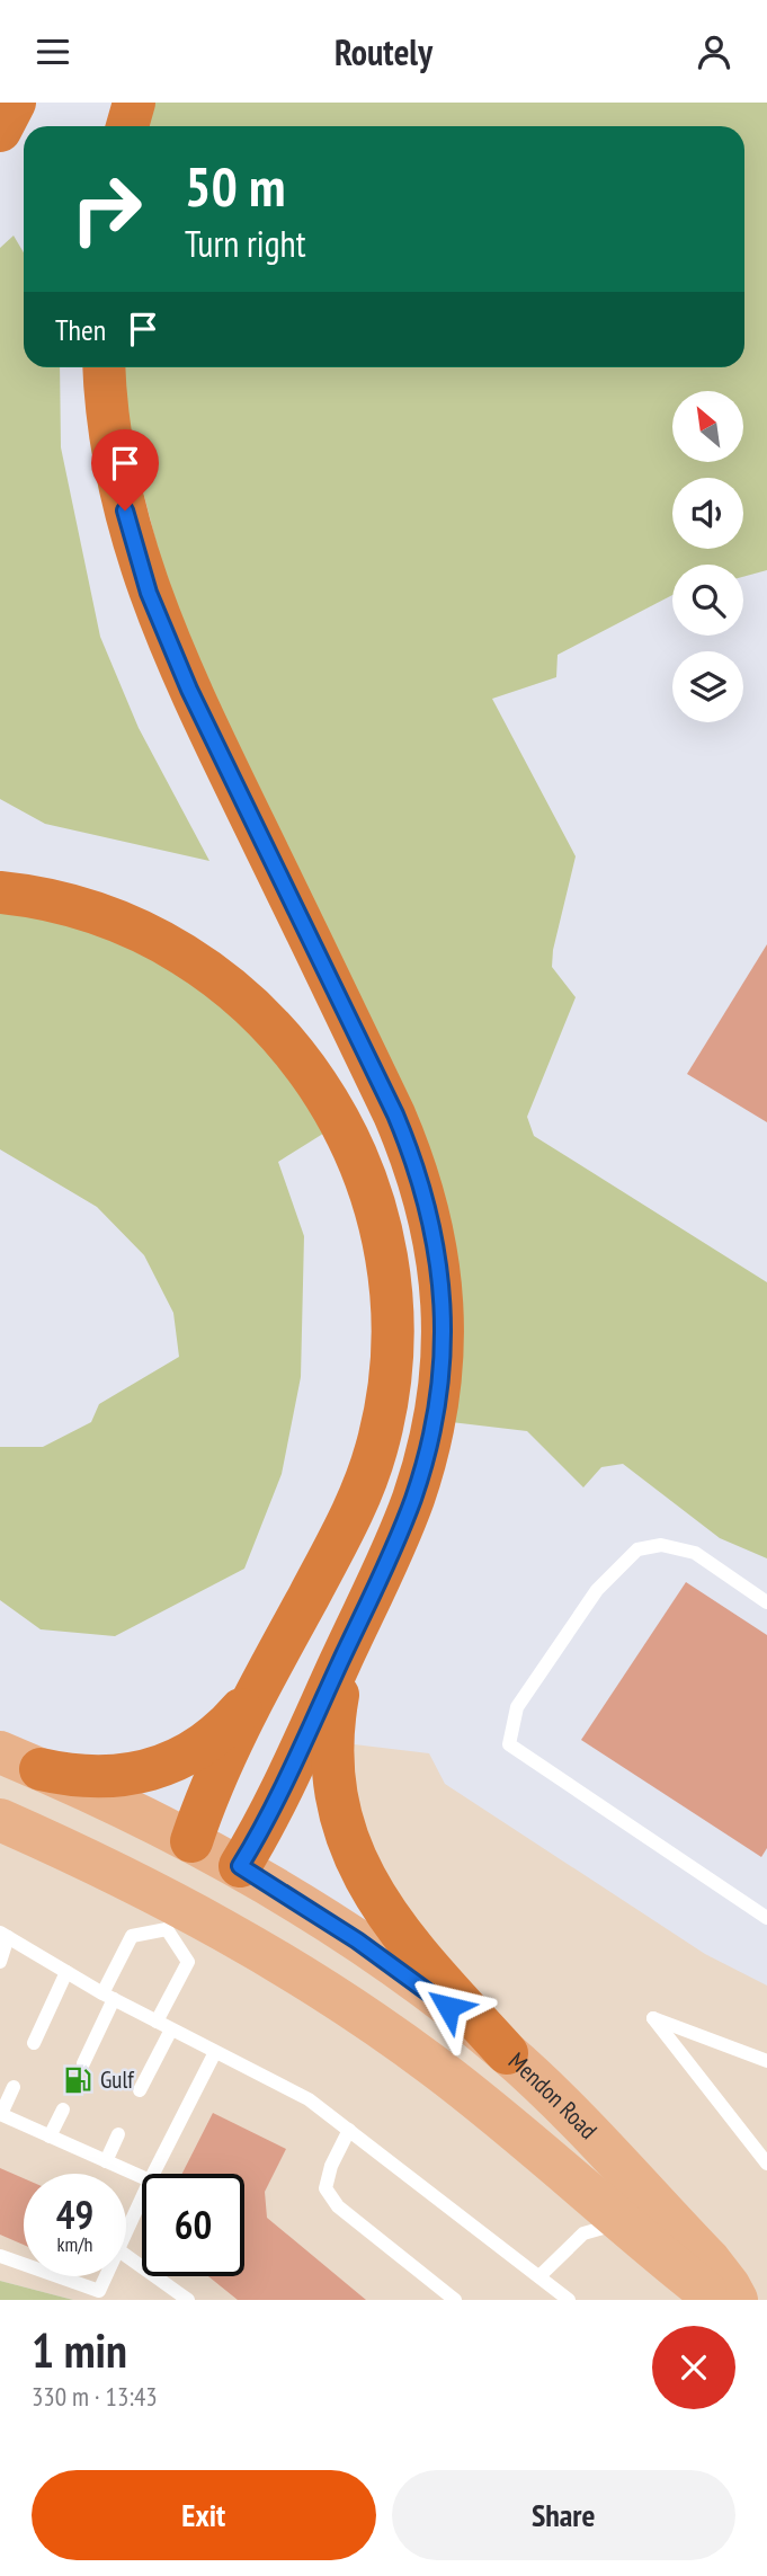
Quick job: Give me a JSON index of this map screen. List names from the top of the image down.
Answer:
{
  "streets": {
    "main road": ["Mendon Road"]
  },
  "places": {
    "fuel station": ["Gulf"]
  },
  "north": "top left",
  "page": {
    "header": "Routely",
    "turn": ["50 m", "Turn right"],
    "then": "Then",
    "speed": "49 km/h",
    "limit": "60",
    "heading": ["1 min", "330 m · 13:43"],
    "buttons": ["Exit", "Share"]
  }
}
